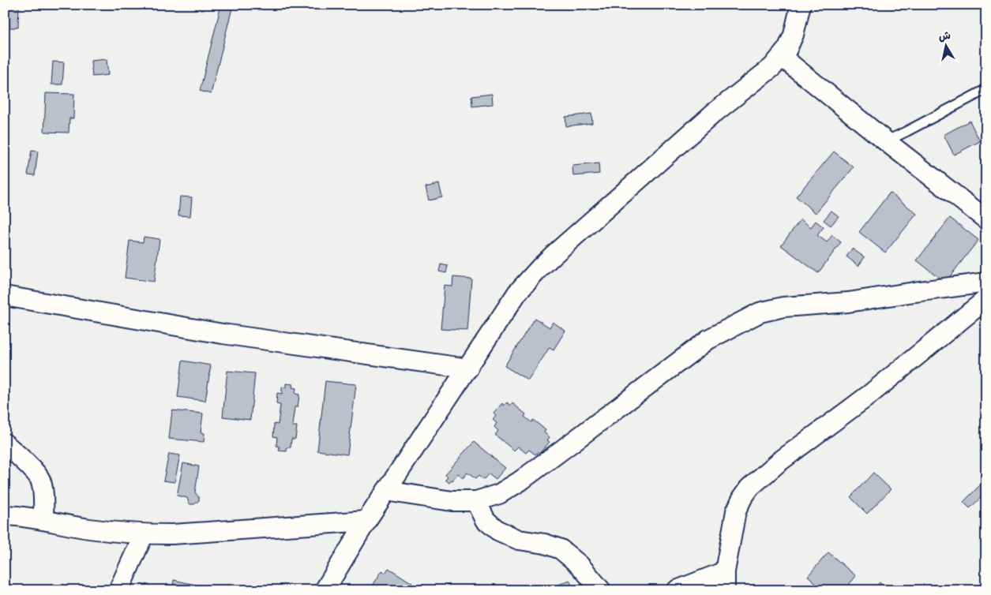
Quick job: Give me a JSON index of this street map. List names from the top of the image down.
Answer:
{
  "north": "top"
}
